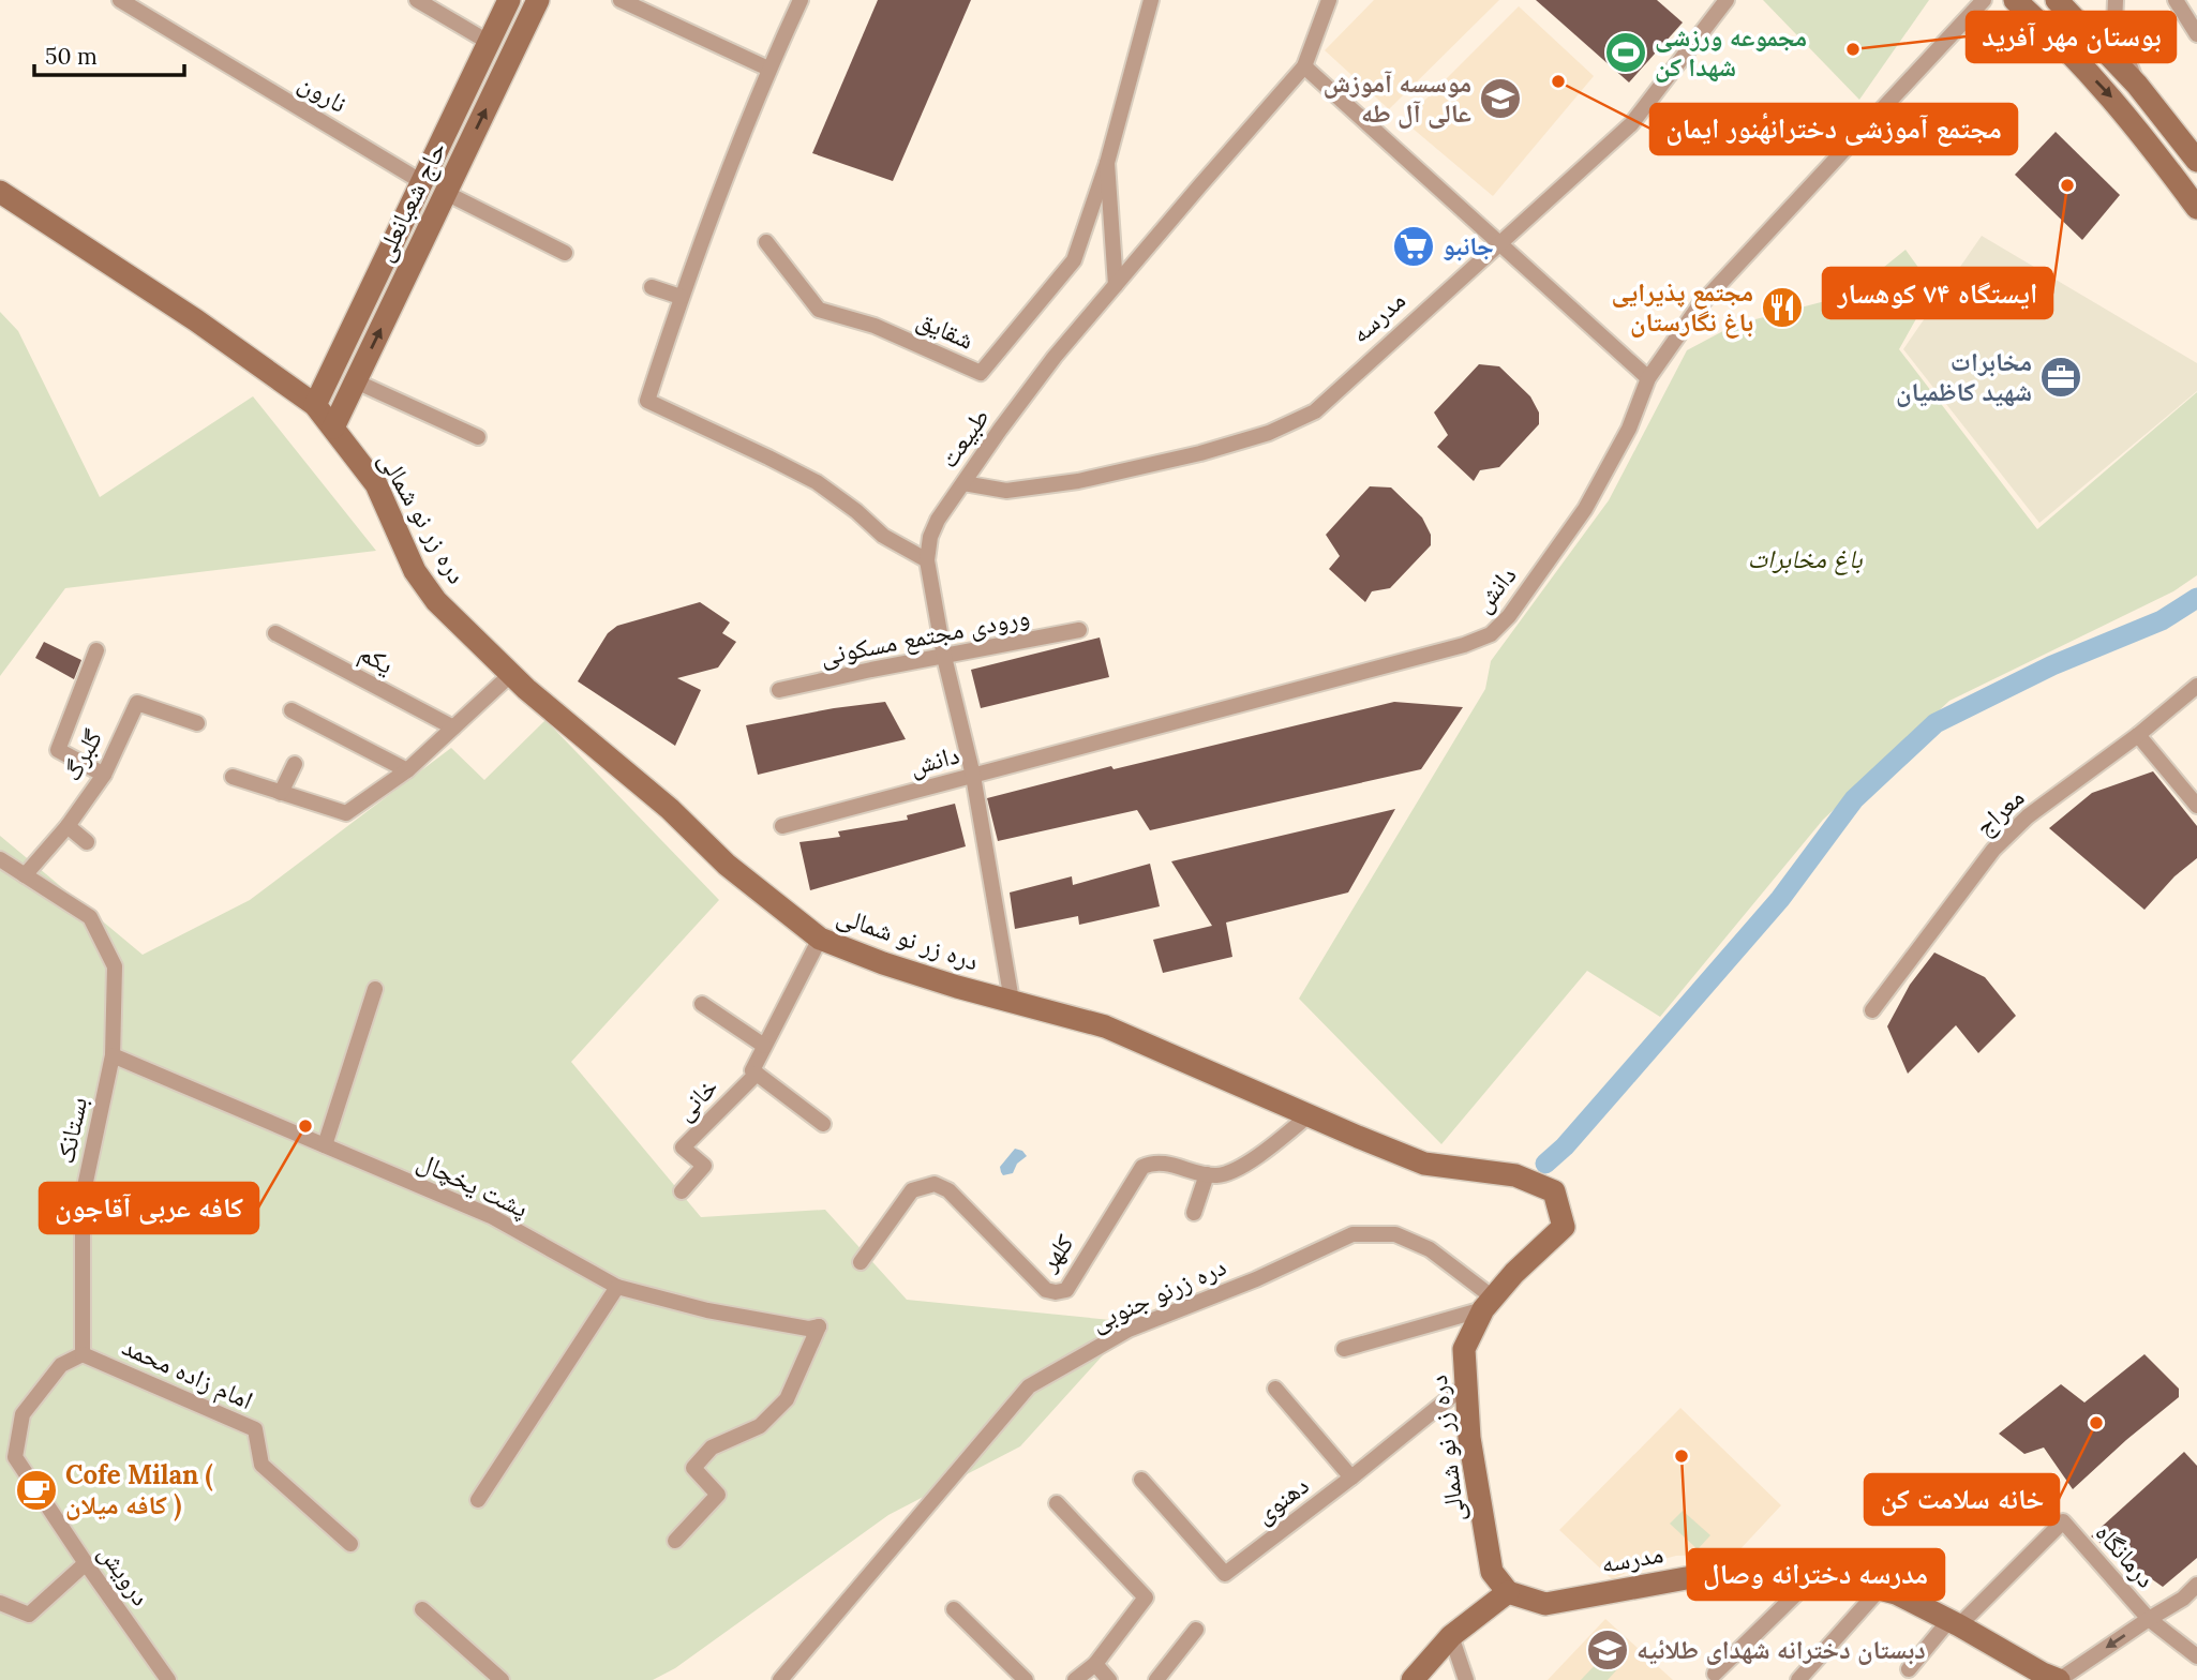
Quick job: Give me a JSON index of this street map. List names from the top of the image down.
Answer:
{
  "streets": {
    "street": [
      "نارون",
      "حاج شعبانعلی",
      "مدرسه",
      "شقایق",
      "طبیعت",
      "دره زر نو شمالی",
      "دانش",
      "ورودی مجتمع مسکونی",
      "یکم",
      "گلبرگ",
      "معراج",
      "خانی",
      "بستانک",
      "پشت یخچال",
      "کلهر",
      "دره زرنو جنوبی",
      "امام زاده محمد",
      "دهنوی",
      "درمانگاه",
      "درویش"
    ]
  },
  "crossings": [
    ["نارون", "حاج شعبانعلی"],
    ["حاج شعبانعلی", "دره زر نو شمالی"],
    ["مدرسه", "طبیعت"],
    ["مدرسه", "دره زر نو شمالی"],
    ["مدرسه", "درمانگاه"],
    ["شقایق", "طبیعت"],
    ["طبیعت", "دره زر نو شمالی"],
    ["طبیعت", "دانش"],
    ["طبیعت", "ورودی مجتمع مسکونی"],
    ["دره زر نو شمالی", "خانی"],
    ["دره زر نو شمالی", "کلهر"],
    ["دره زر نو شمالی", "دره زرنو جنوبی"],
    ["دره زر نو شمالی", "دهنوی"],
    ["گلبرگ", "بستانک"],
    ["بستانک", "پشت یخچال"],
    ["بستانک", "امام زاده محمد"],
    ["بستانک", "درویش"],
    ["امام زاده محمد", "درویش"]
  ],
  "parks": ["باغ مخابرات"],
  "places": {
    "other": [
      "بوستان مهر آفرید",
      "مجتمع آموزشی دخترانهٔنور ایمان",
      "ایستگاه ۷۴ کوهسار",
      "کافه عربی آقاجون",
      "خانه سلامت کن",
      "مدرسه دخترانه وصال"
    ],
    "sports": ["مجموعه ورزشی شهدا کن"],
    "school or university": ["موسسه آموزش عالی آل طه", "دبستان دخترانه شهدای طلائیه"],
    "supermarket": ["جانبو"],
    "restaurant": ["مجتمع پذیرایی باغ نگارستان"],
    "office": ["مخابرات شهید کاظمیان"],
    "cafe": ["Cofe Milan ( کافه میلان )"]
  },
  "scale_bar": "50 m"
}
